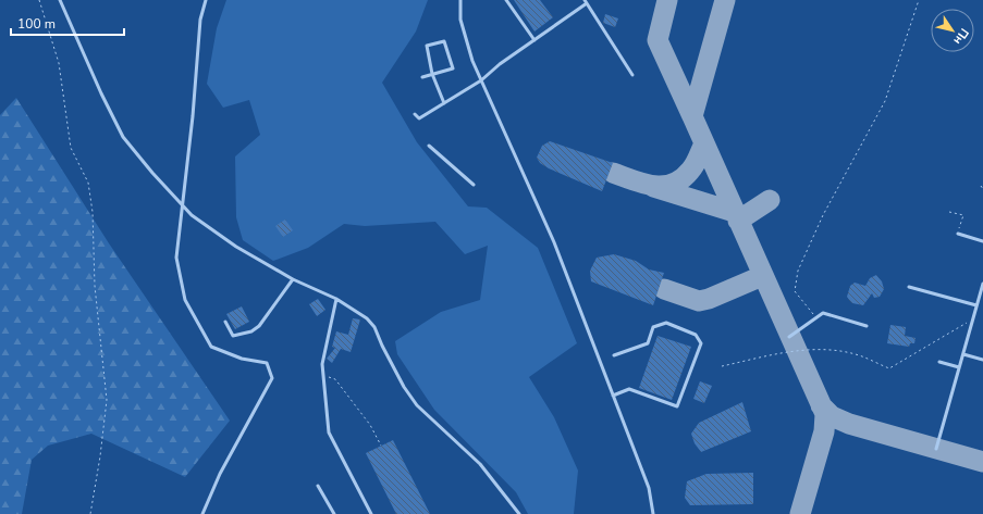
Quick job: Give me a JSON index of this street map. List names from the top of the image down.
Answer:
{
  "scale_bar": "100 m",
  "north": "bottom right"
}
